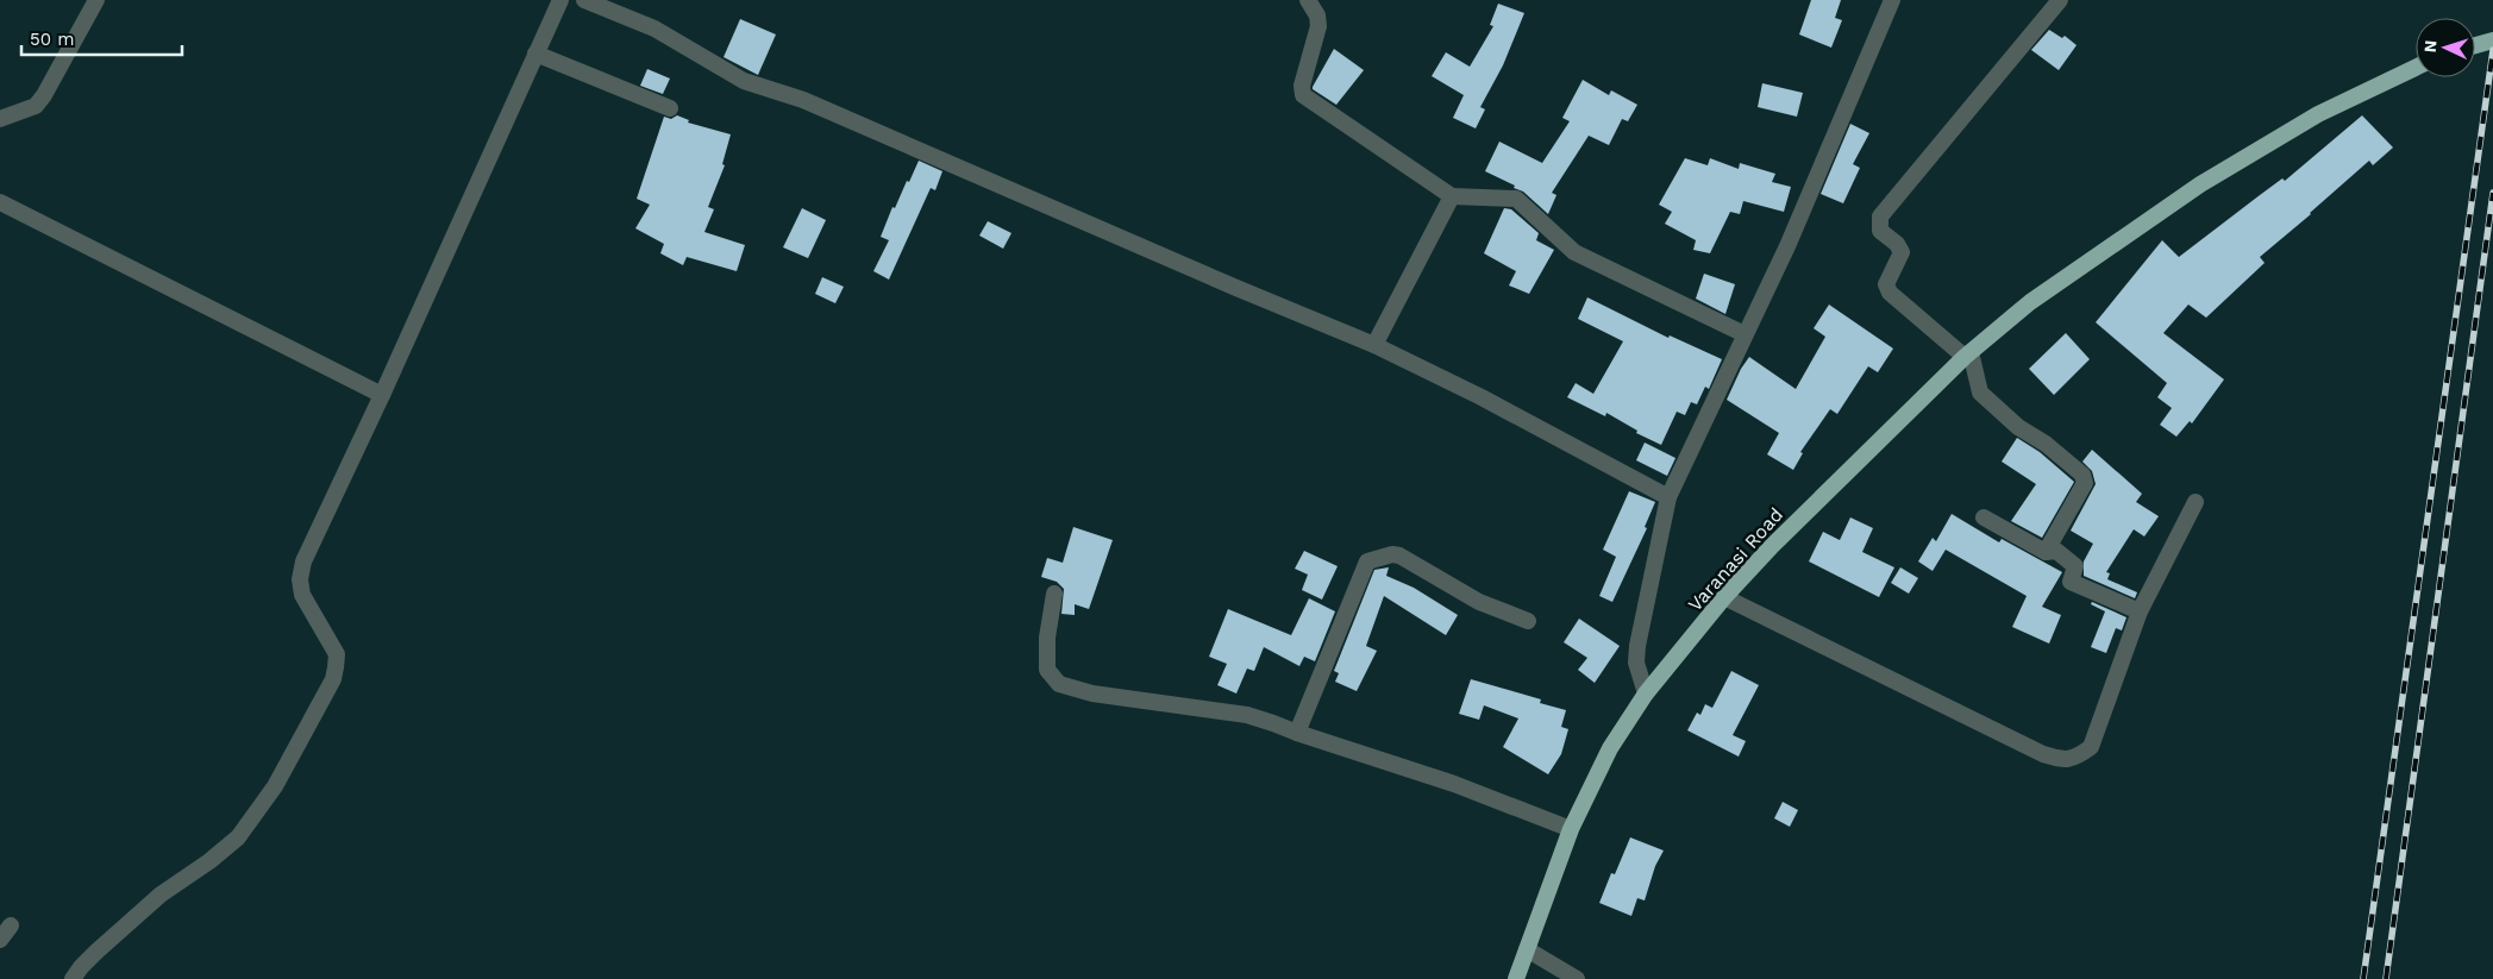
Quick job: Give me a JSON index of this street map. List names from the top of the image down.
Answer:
{
  "streets": {
    "highway": ["Varanasi Road"]
  },
  "scale_bar": "50 m",
  "north": "left"
}
